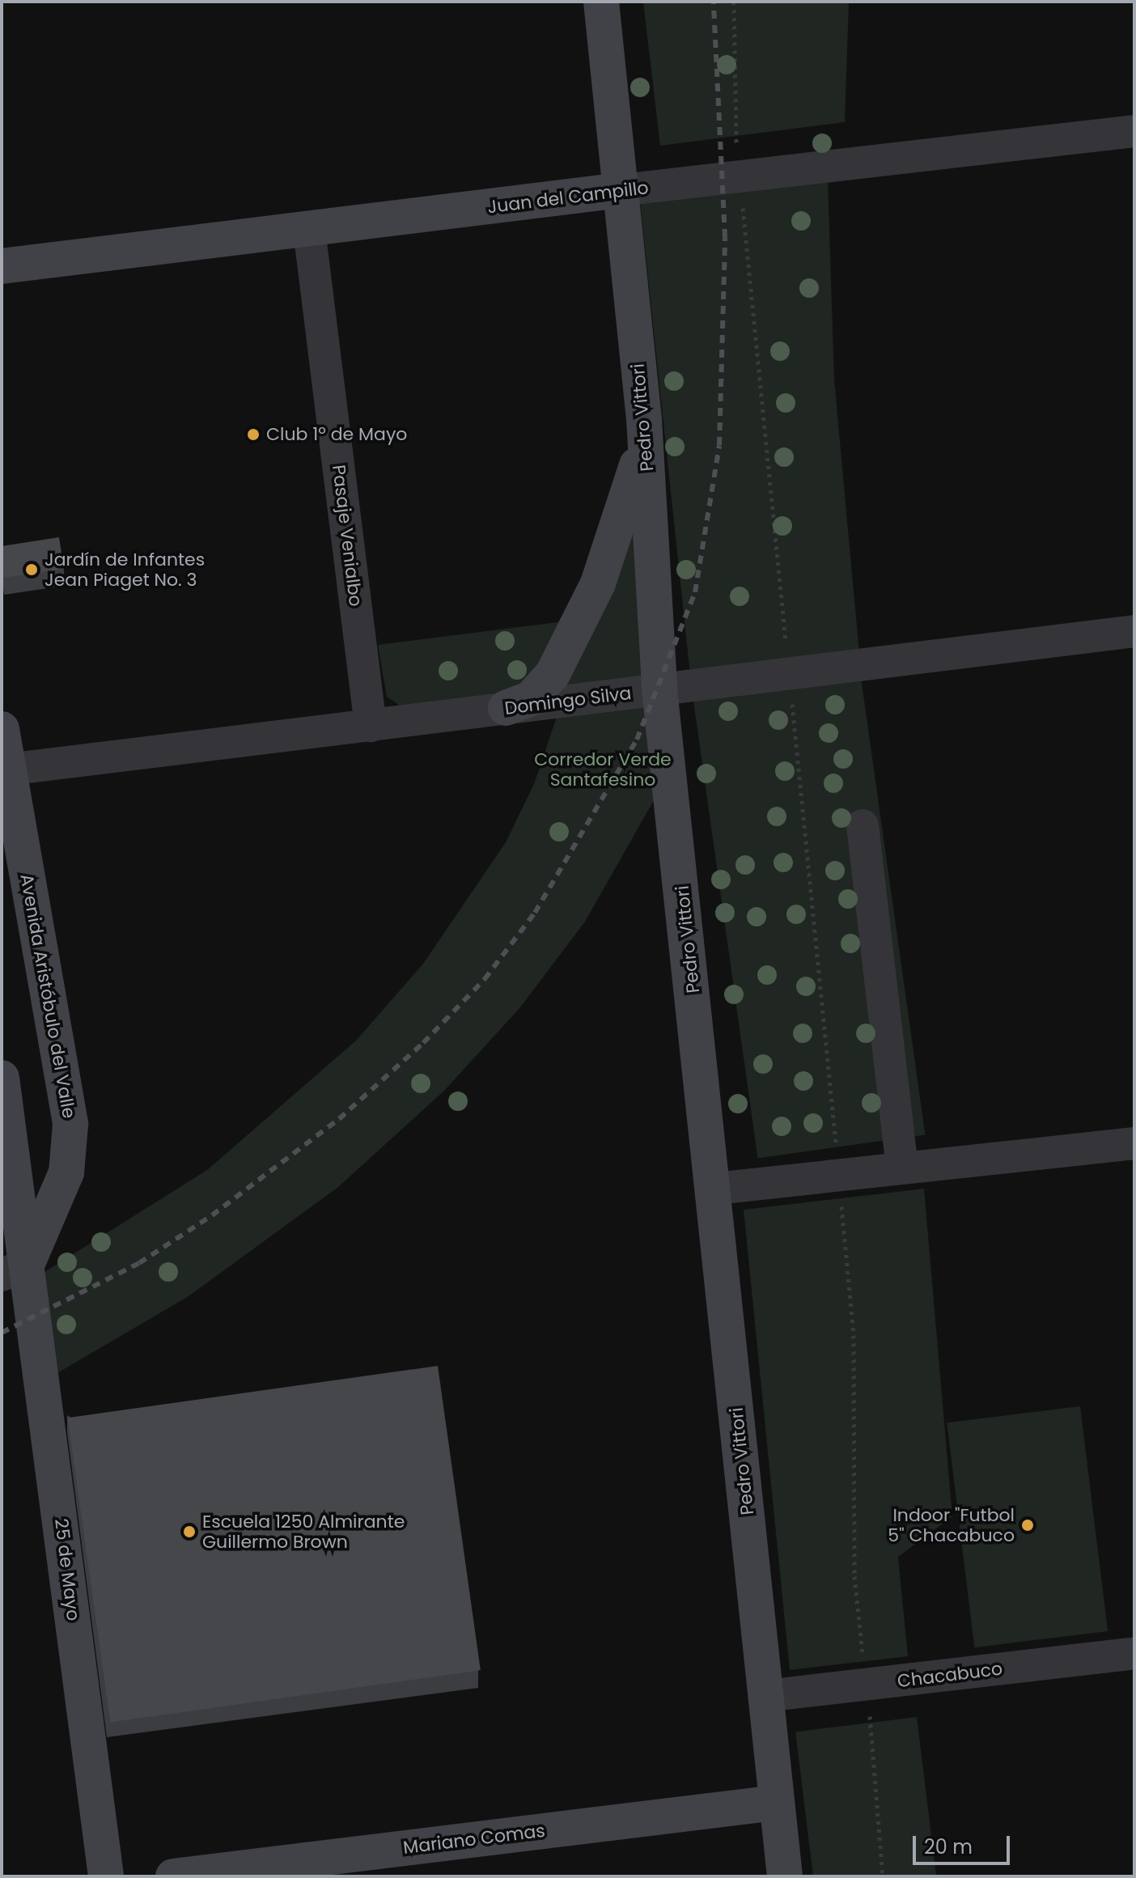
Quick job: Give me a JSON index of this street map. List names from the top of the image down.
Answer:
{
  "streets": {
    "street": [
      "Juan del Campillo",
      "Pedro Vittori",
      "Pasaje Venialbo",
      "Domingo Silva",
      "Avenida Aristóbulo del Valle",
      "25 de Mayo",
      "Chacabuco",
      "Mariano Comas"
    ]
  },
  "crossings": [
    ["Juan del Campillo", "Pedro Vittori"],
    ["Juan del Campillo", "Pasaje Venialbo"],
    ["Pedro Vittori", "Domingo Silva"],
    ["Pedro Vittori", "Chacabuco"],
    ["Pedro Vittori", "Mariano Comas"],
    ["Pasaje Venialbo", "Domingo Silva"],
    ["Domingo Silva", "Avenida Aristóbulo del Valle"],
    ["Avenida Aristóbulo del Valle", "25 de Mayo"]
  ],
  "parks": ["Corredor Verde Santafesino"],
  "places": [
    "Club 1º de Mayo",
    "Jardín de Infantes Jean Piaget No. 3",
    "Indoor \"Futbol 5\" Chacabuco",
    "Escuela 1250 Almirante Guillermo Brown"
  ],
  "scale_bar": "20 m"
}
